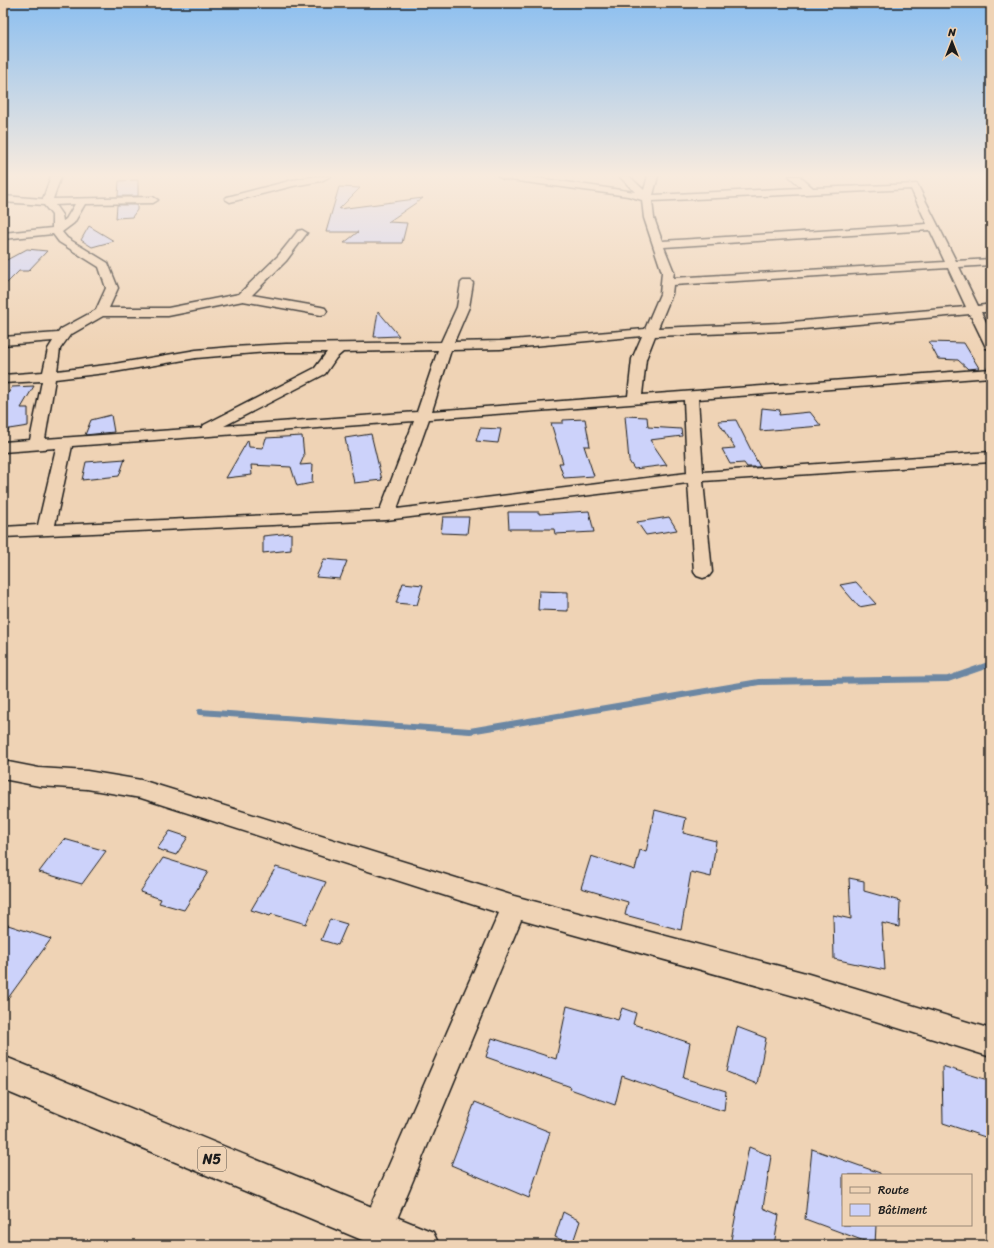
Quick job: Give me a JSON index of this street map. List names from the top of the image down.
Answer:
{
  "streets": {
    "highway": ["N5"]
  },
  "legend": ["Route", "Bâtiment"],
  "north": "top"
}
